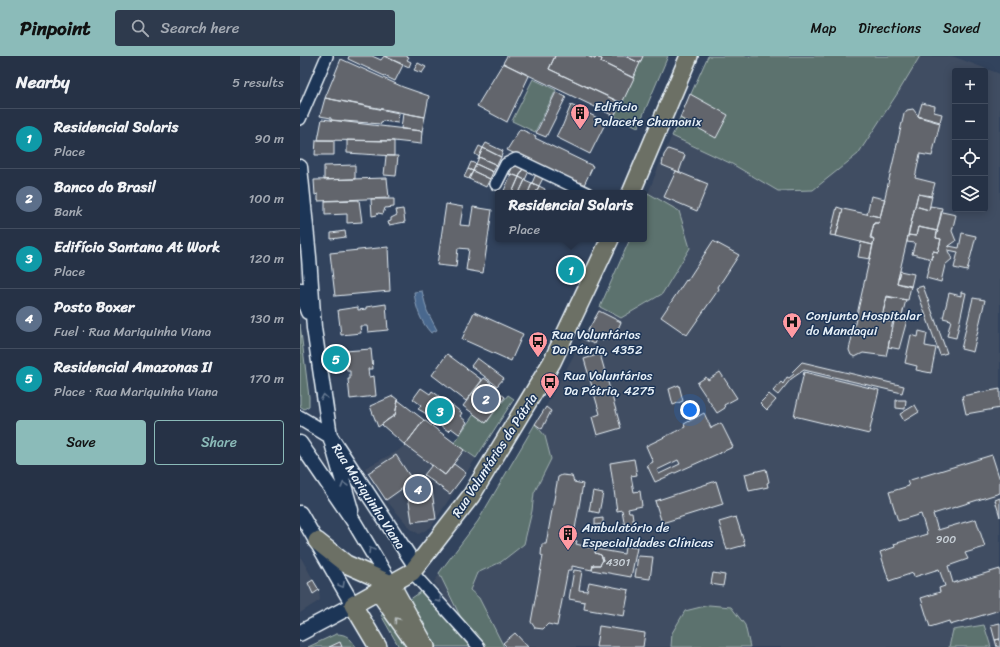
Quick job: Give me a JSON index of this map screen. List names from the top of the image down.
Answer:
{
  "streets": {
    "main road": ["Rua Voluntários da Pátria"],
    "street": ["Rua Mariquinha Viana"]
  },
  "crossings": [
    ["Rua Voluntários da Pátria", "Rua Mariquinha Viana"]
  ],
  "places": {
    "building": ["Edifício Palacete Chamonix", "Ambulatório de Especialidades Clínicas"],
    "hospital": ["Conjunto Hospitalar do Mandaqui"],
    "bus stop": ["Rua Voluntários Da Pátria, 4352", "Rua Voluntários Da Pátria, 4275"]
  },
  "house_numbers": ["900", "4301"],
  "page": {
    "header": "Pinpoint",
    "search": "Search here",
    "nav": ["Map", "Directions", "Saved"],
    "heading": ["Nearby", "5 results"],
    "map_buttons": ["+", "−"],
    "list": [
      {
        "mark": "1",
        "name": "Residencial Solaris",
        "note": "Place",
        "value": "90 m"
      },
      {
        "mark": "2",
        "name": "Banco do Brasil",
        "note": "Bank",
        "value": "100 m"
      },
      {
        "mark": "3",
        "name": "Edifício Santana At Work",
        "note": "Place",
        "value": "120 m"
      },
      {
        "mark": "4",
        "name": "Posto Boxer",
        "note": "Fuel · Rua Mariquinha Viana",
        "value": "130 m"
      },
      {
        "mark": "5",
        "name": "Residencial Amazonas II",
        "note": "Place · Rua Mariquinha Viana",
        "value": "170 m"
      }
    ],
    "popup": ["Residencial Solaris", "Place"],
    "pins": [
      "1",
      "5",
      "2",
      "3",
      "4"
    ],
    "buttons": ["Save", "Share"]
  }
}
